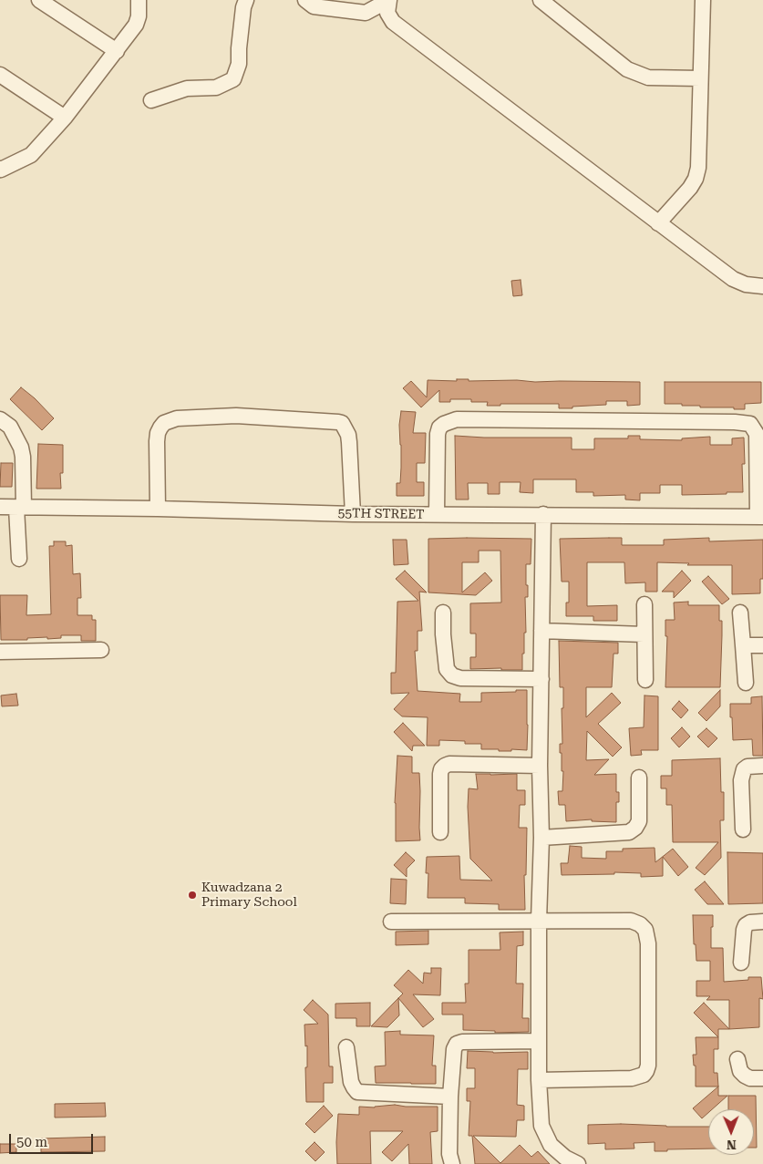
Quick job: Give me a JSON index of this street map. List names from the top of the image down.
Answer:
{
  "streets": {
    "street": ["55TH STREET"]
  },
  "places": ["Kuwadzana 2 Primary School"],
  "scale_bar": "50 m",
  "north": "bottom"
}
